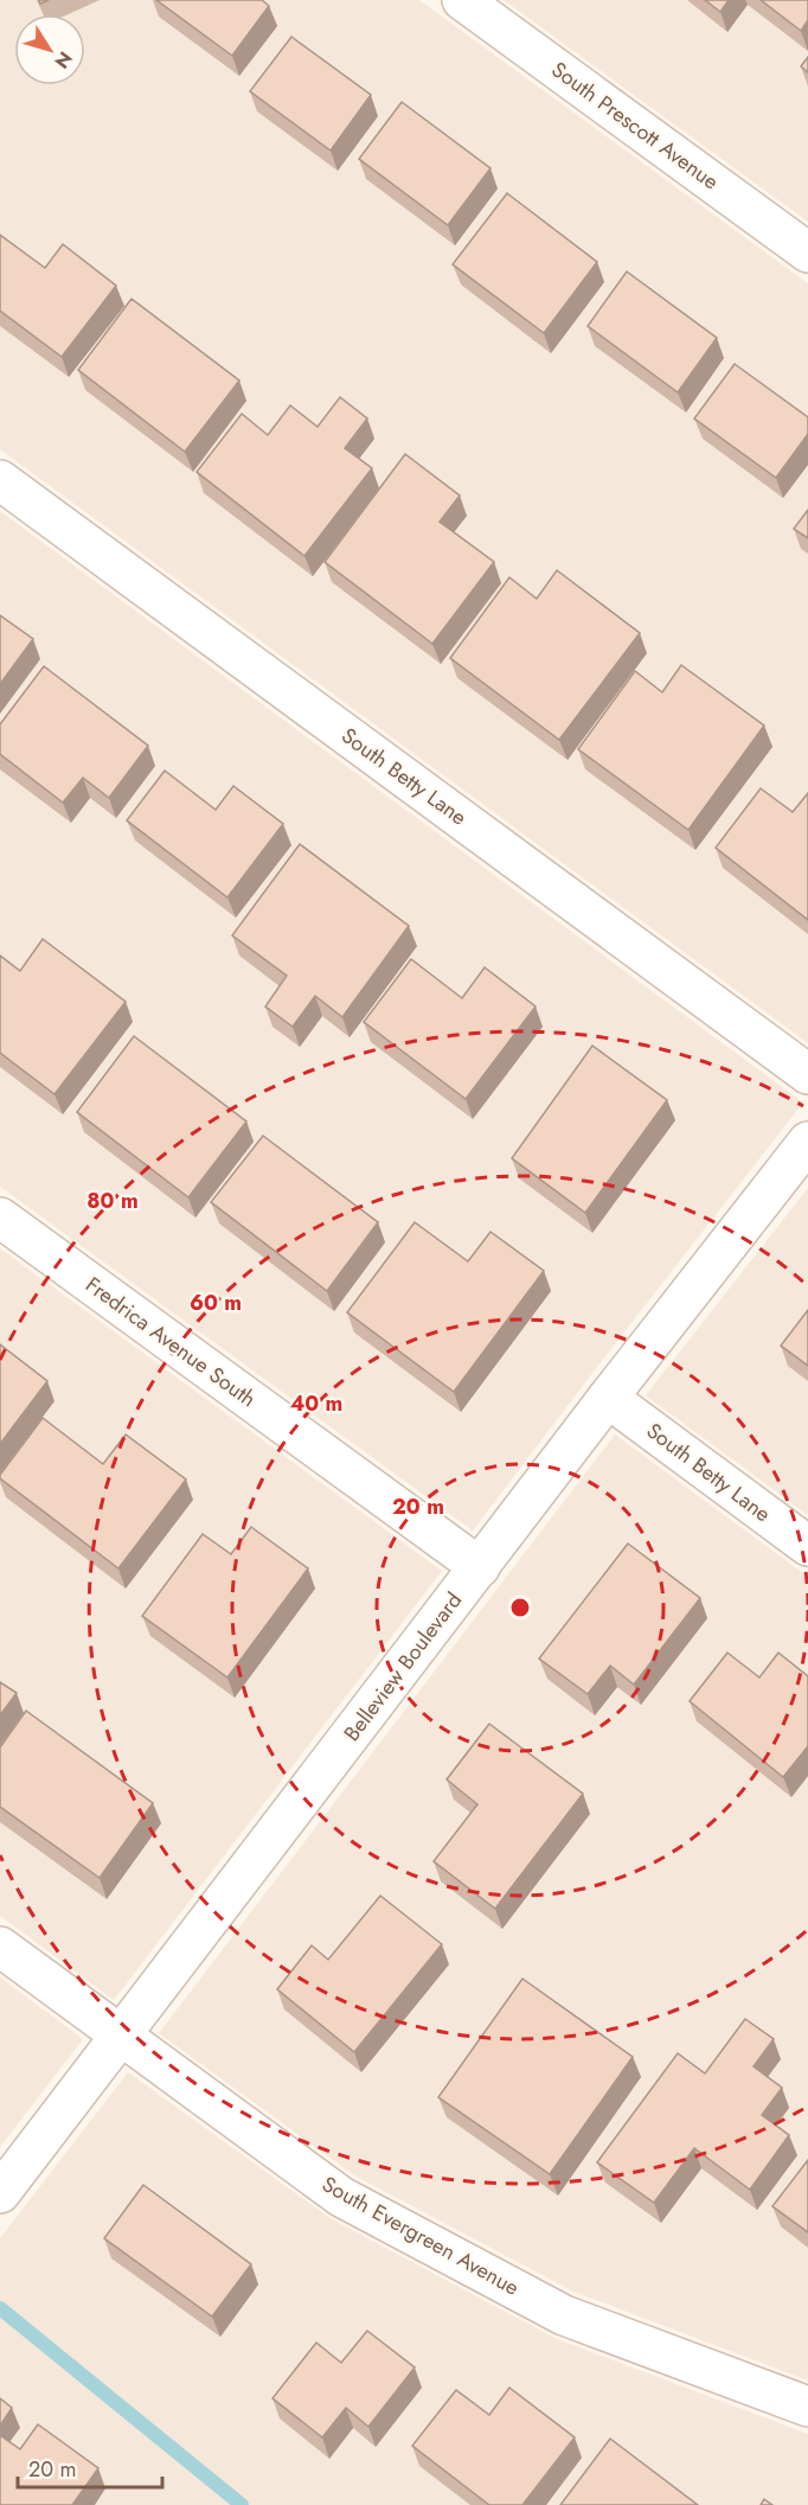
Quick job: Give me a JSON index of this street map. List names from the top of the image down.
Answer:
{
  "streets": {
    "street": [
      "South Prescott Avenue",
      "South Betty Lane",
      "Fredrica Avenue South",
      "Belleview Boulevard",
      "South Evergreen Avenue"
    ]
  },
  "crossings": [
    ["South Betty Lane", "Belleview Boulevard"],
    ["Fredrica Avenue South", "Belleview Boulevard"],
    ["Belleview Boulevard", "South Evergreen Avenue"]
  ],
  "scale_bar": "20 m",
  "north": "bottom right",
  "rings": [
    "80 m",
    "60 m",
    "40 m",
    "20 m"
  ]
}
